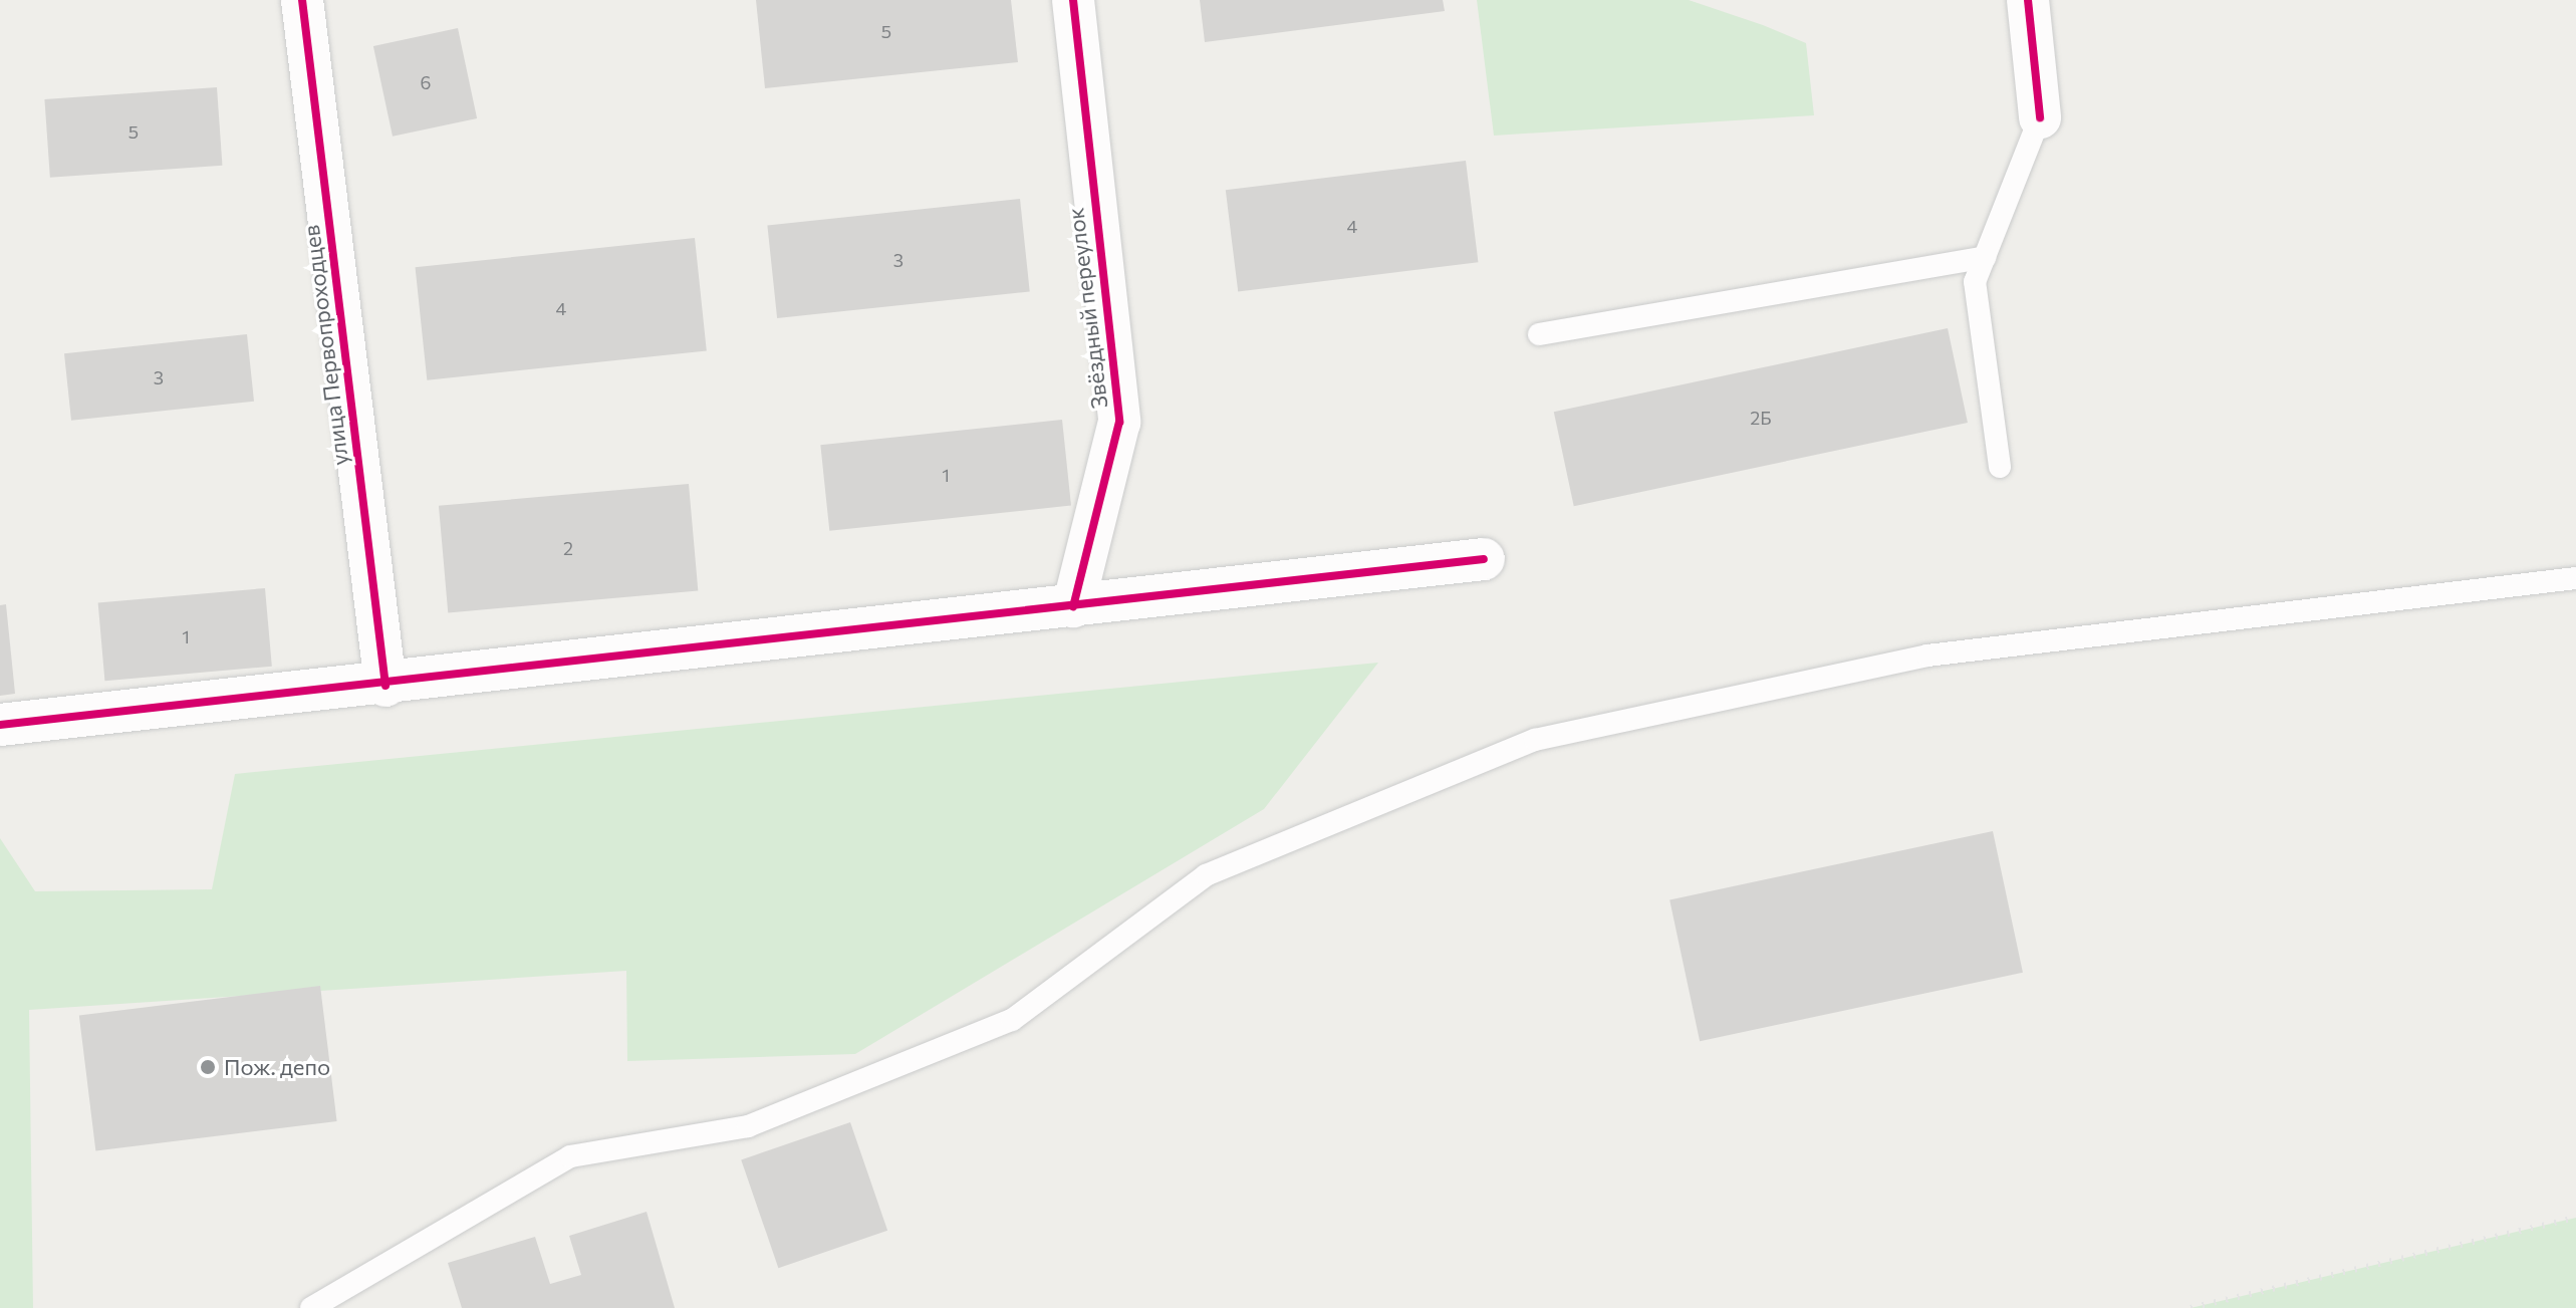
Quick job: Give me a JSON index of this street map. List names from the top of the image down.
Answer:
{
  "streets": {
    "street": ["Звёздный переулок", "улица Первопроходцев"]
  },
  "places": ["Пож. депо"],
  "house_numbers": [
    "5",
    "6",
    "5",
    "4",
    "3",
    "4",
    "3",
    "2Б",
    "1",
    "2",
    "1"
  ]
}
